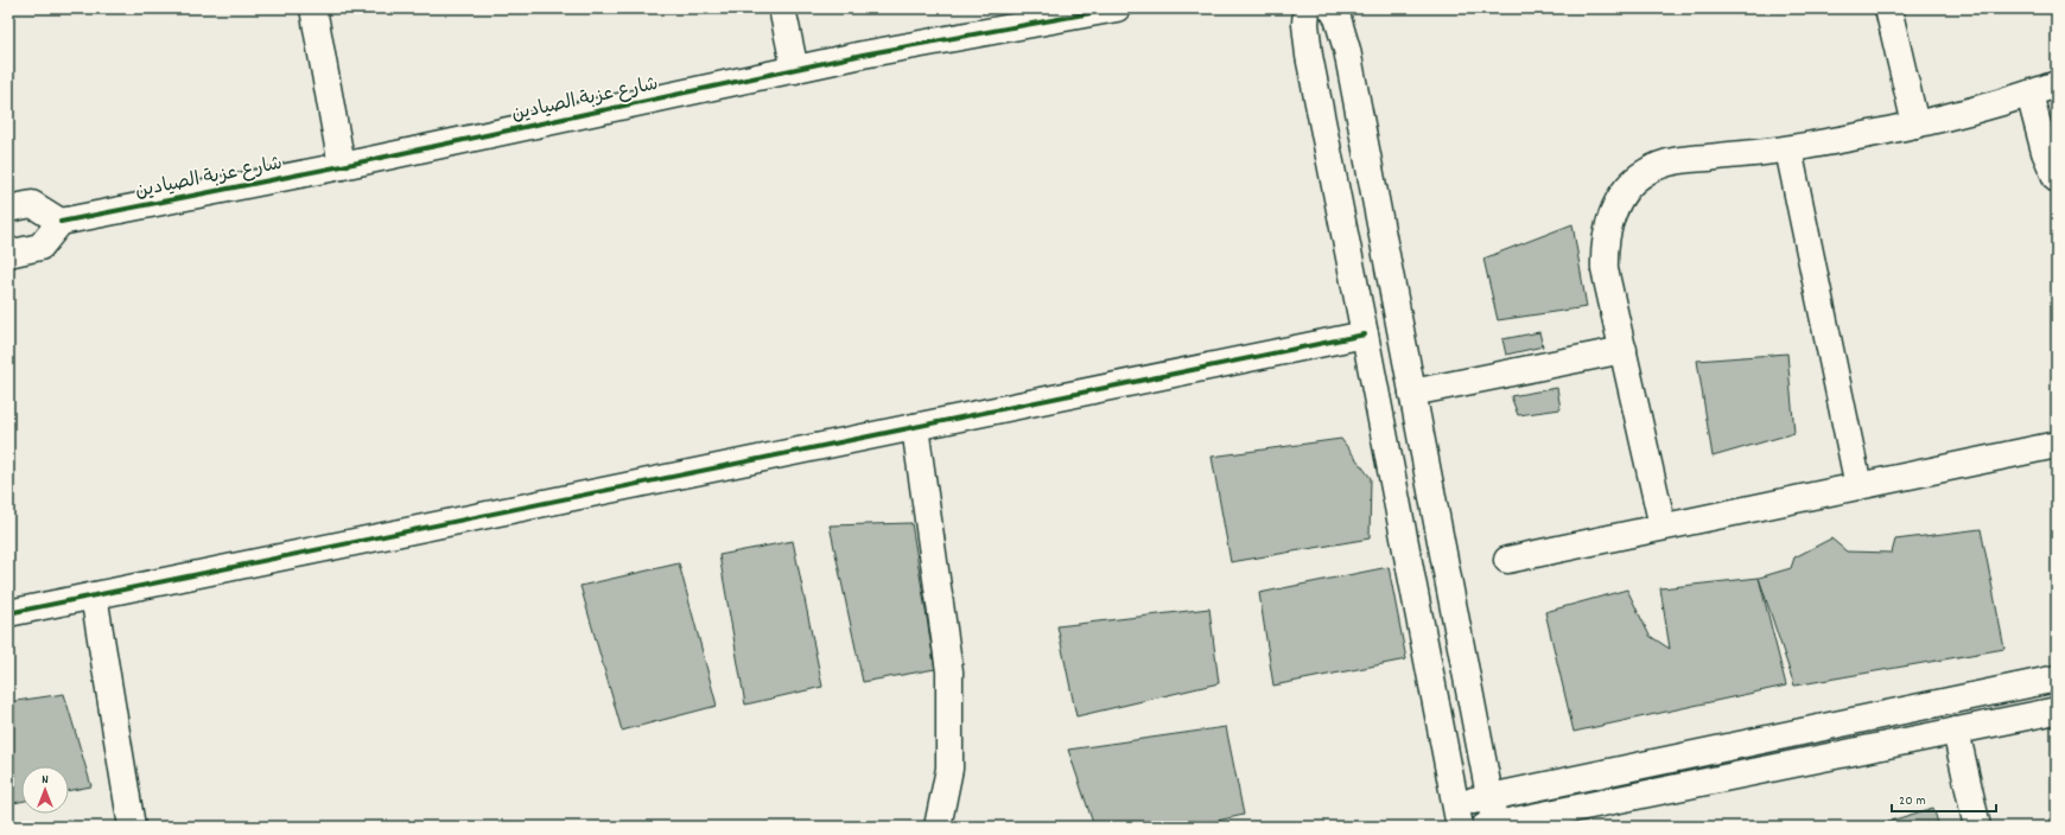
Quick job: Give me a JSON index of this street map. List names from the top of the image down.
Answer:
{
  "streets": {
    "street": ["شارع عزبة الصيادين"]
  },
  "scale_bar": "20 m",
  "north": "top"
}
